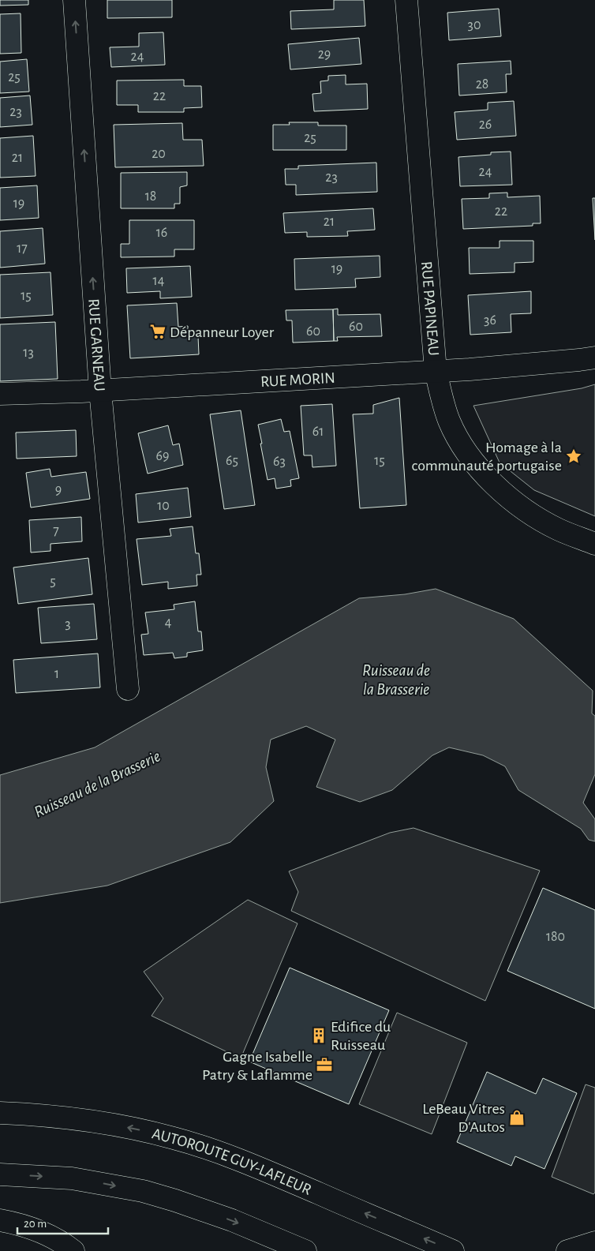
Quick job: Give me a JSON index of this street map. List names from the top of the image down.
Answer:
{
  "streets": {
    "main road": [
      "RUE PAPINEAU",
      "RUE GARNEAU",
      "RUE MORIN",
      "AUTOROUTE GUY-LAFLEUR"
    ]
  },
  "crossings": [
    ["RUE PAPINEAU", "RUE MORIN"],
    ["RUE GARNEAU", "RUE MORIN"]
  ],
  "one_way": ["RUE GARNEAU"],
  "water": ["Ruisseau de la Brasserie"],
  "places": {
    "supermarket": ["Dépanneur Loyer"],
    "place": ["Homage à la communauté portugaise"],
    "building": ["Edifice du Ruisseau"],
    "office": ["Gagne Isabelle Patry & Laflamme"],
    "shop": ["LeBeau Vitres D'Autos"]
  },
  "house_numbers": [
    "30",
    "29",
    "24",
    "25",
    "28",
    "22",
    "23",
    "26",
    "25",
    "20",
    "21",
    "24",
    "23",
    "18",
    "19",
    "22",
    "21",
    "16",
    "17",
    "19",
    "14",
    "15",
    "36",
    "60",
    "60",
    "13",
    "61",
    "69",
    "65",
    "15",
    "63",
    "9",
    "10",
    "7",
    "5",
    "4",
    "3",
    "1",
    "180"
  ],
  "scale_bar": "20 m"
}
